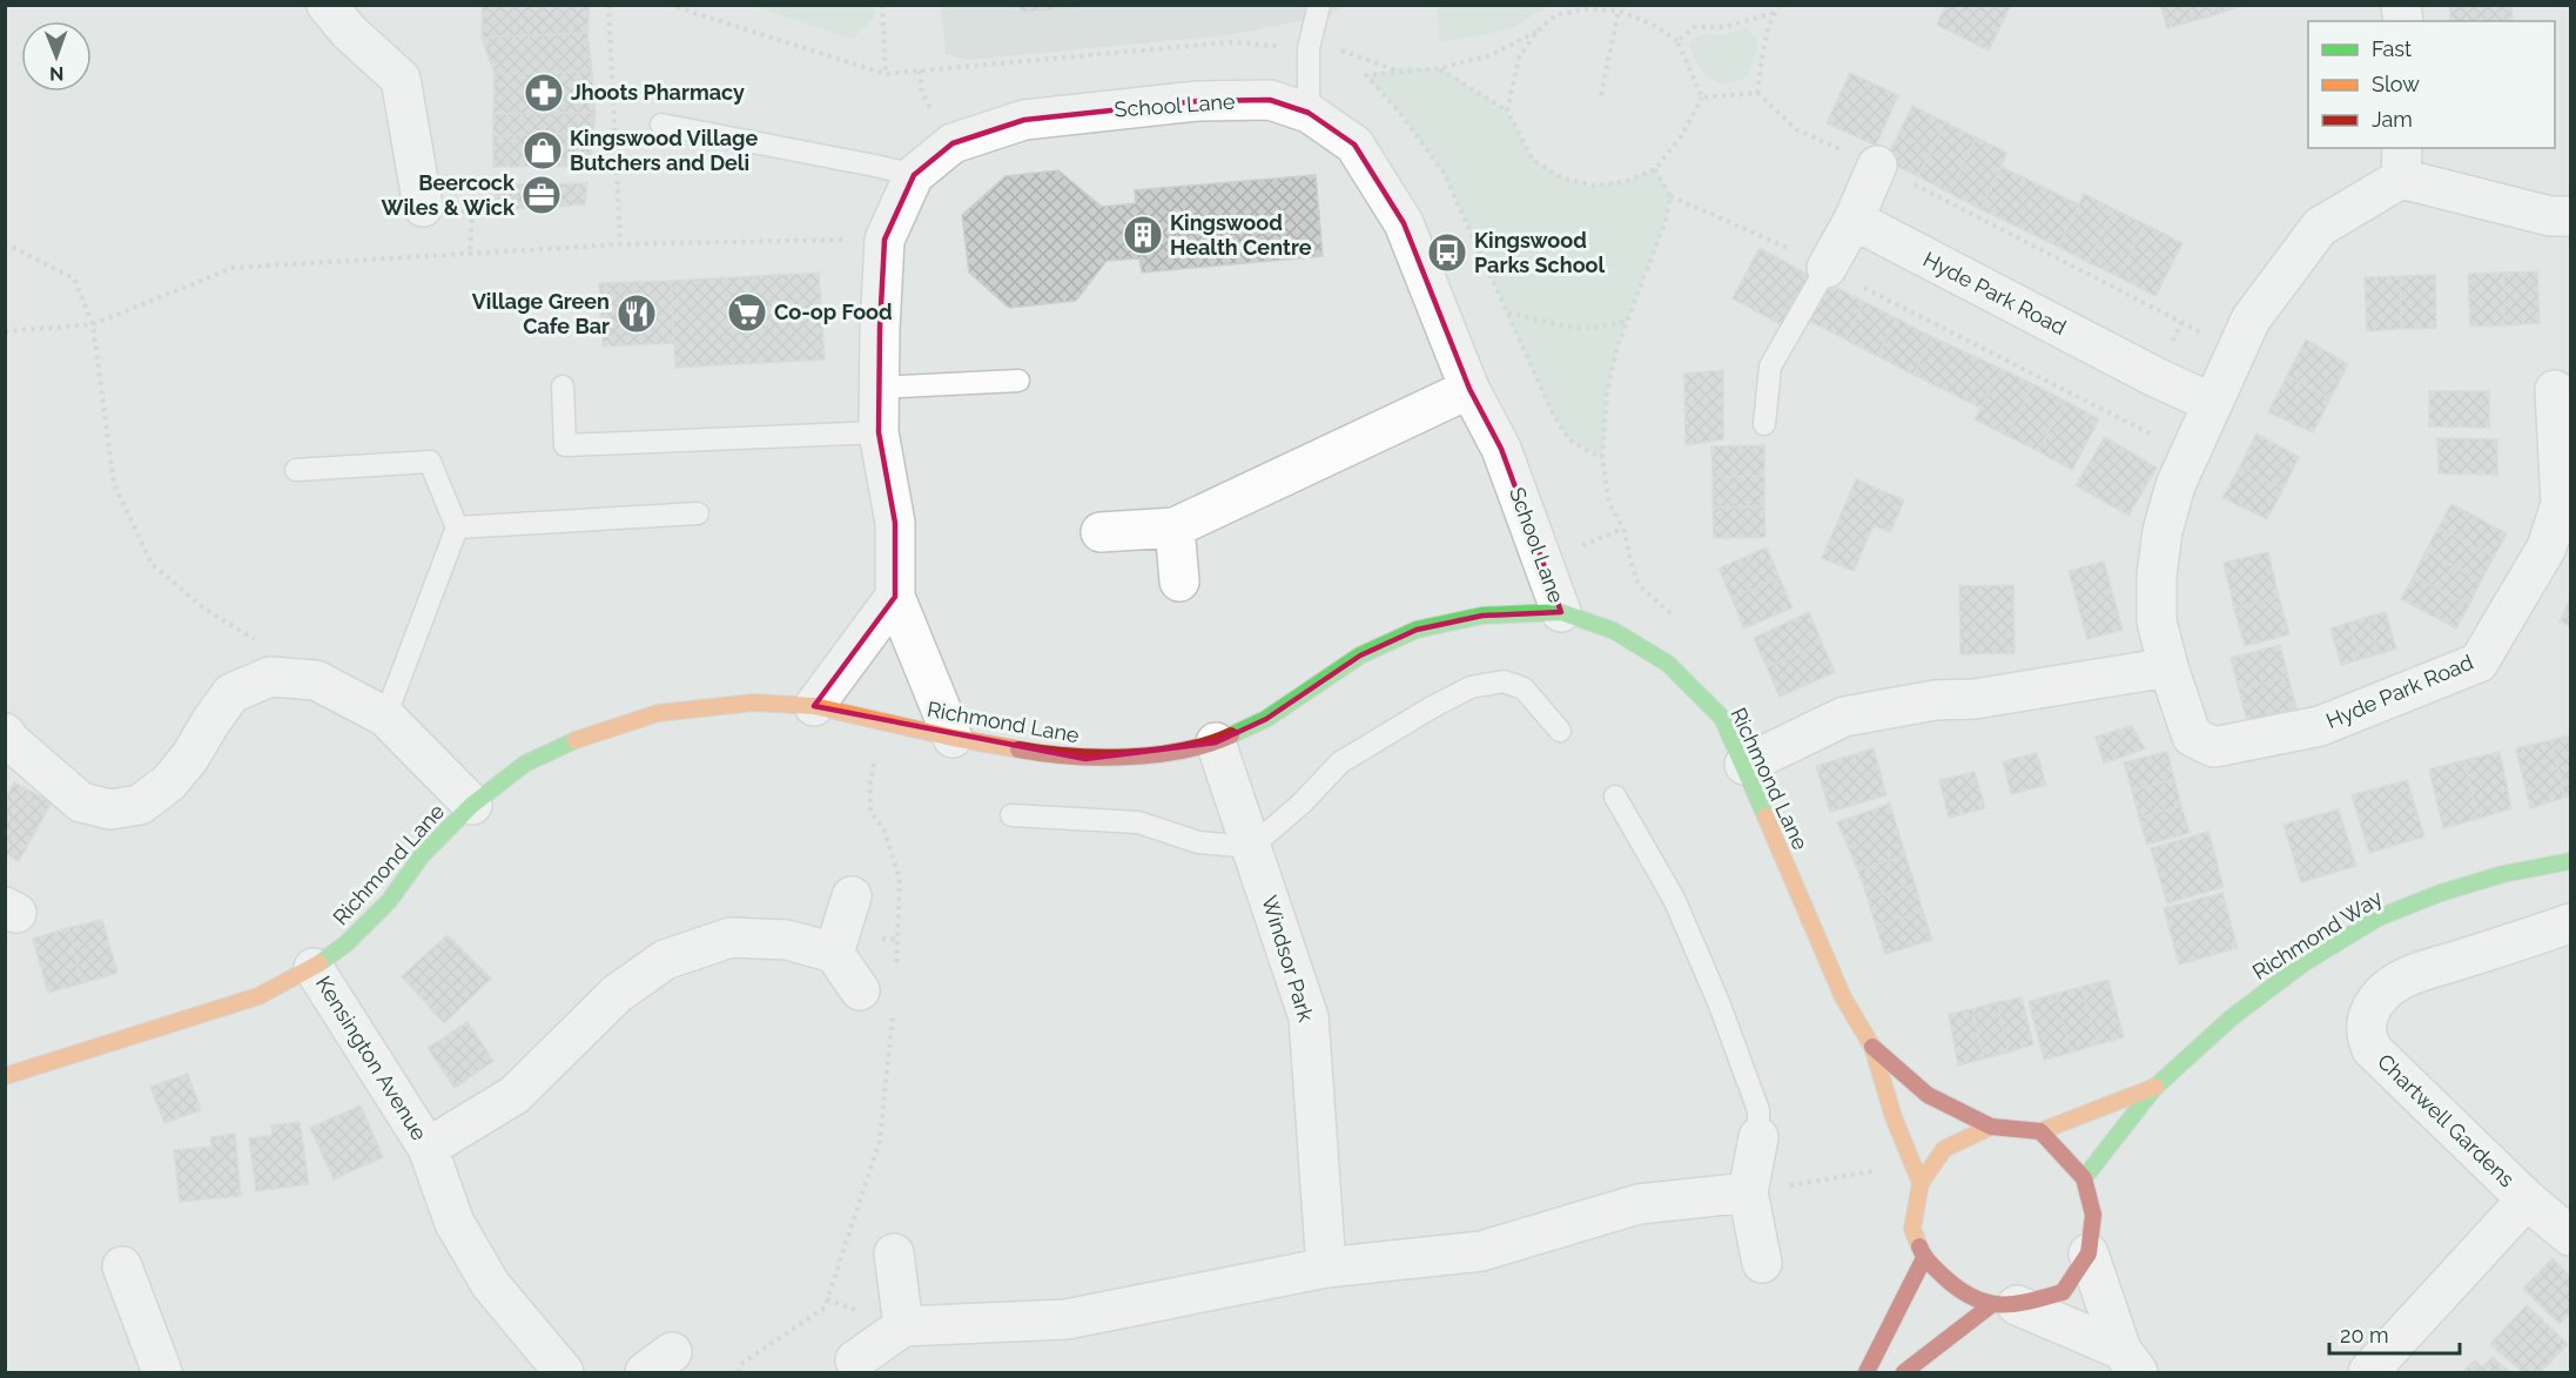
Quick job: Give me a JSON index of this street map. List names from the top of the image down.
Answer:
{
  "streets": {
    "street": [
      "School Lane",
      "Hyde Park Road",
      "Richmond Lane",
      "Richmond Way",
      "Windsor Park",
      "Kensington Avenue",
      "Chartwell Gardens"
    ]
  },
  "crossings": [
    ["School Lane", "Richmond Lane"],
    ["Richmond Lane", "Richmond Way"],
    ["Richmond Lane", "Windsor Park"],
    ["Richmond Lane", "Kensington Avenue"]
  ],
  "places": {
    "pharmacy": ["Jhoots Pharmacy"],
    "shop": ["Kingswood Village Butchers and Deli"],
    "office": ["Beercock Wiles & Wick"],
    "building": ["Kingswood Health Centre"],
    "bus stop": ["Kingswood Parks School"],
    "supermarket": ["Co-op Food"],
    "restaurant": ["Village Green Cafe Bar"]
  },
  "legend": ["Fast", "Slow", "Jam"],
  "scale_bar": "20 m",
  "north": "bottom"
}
